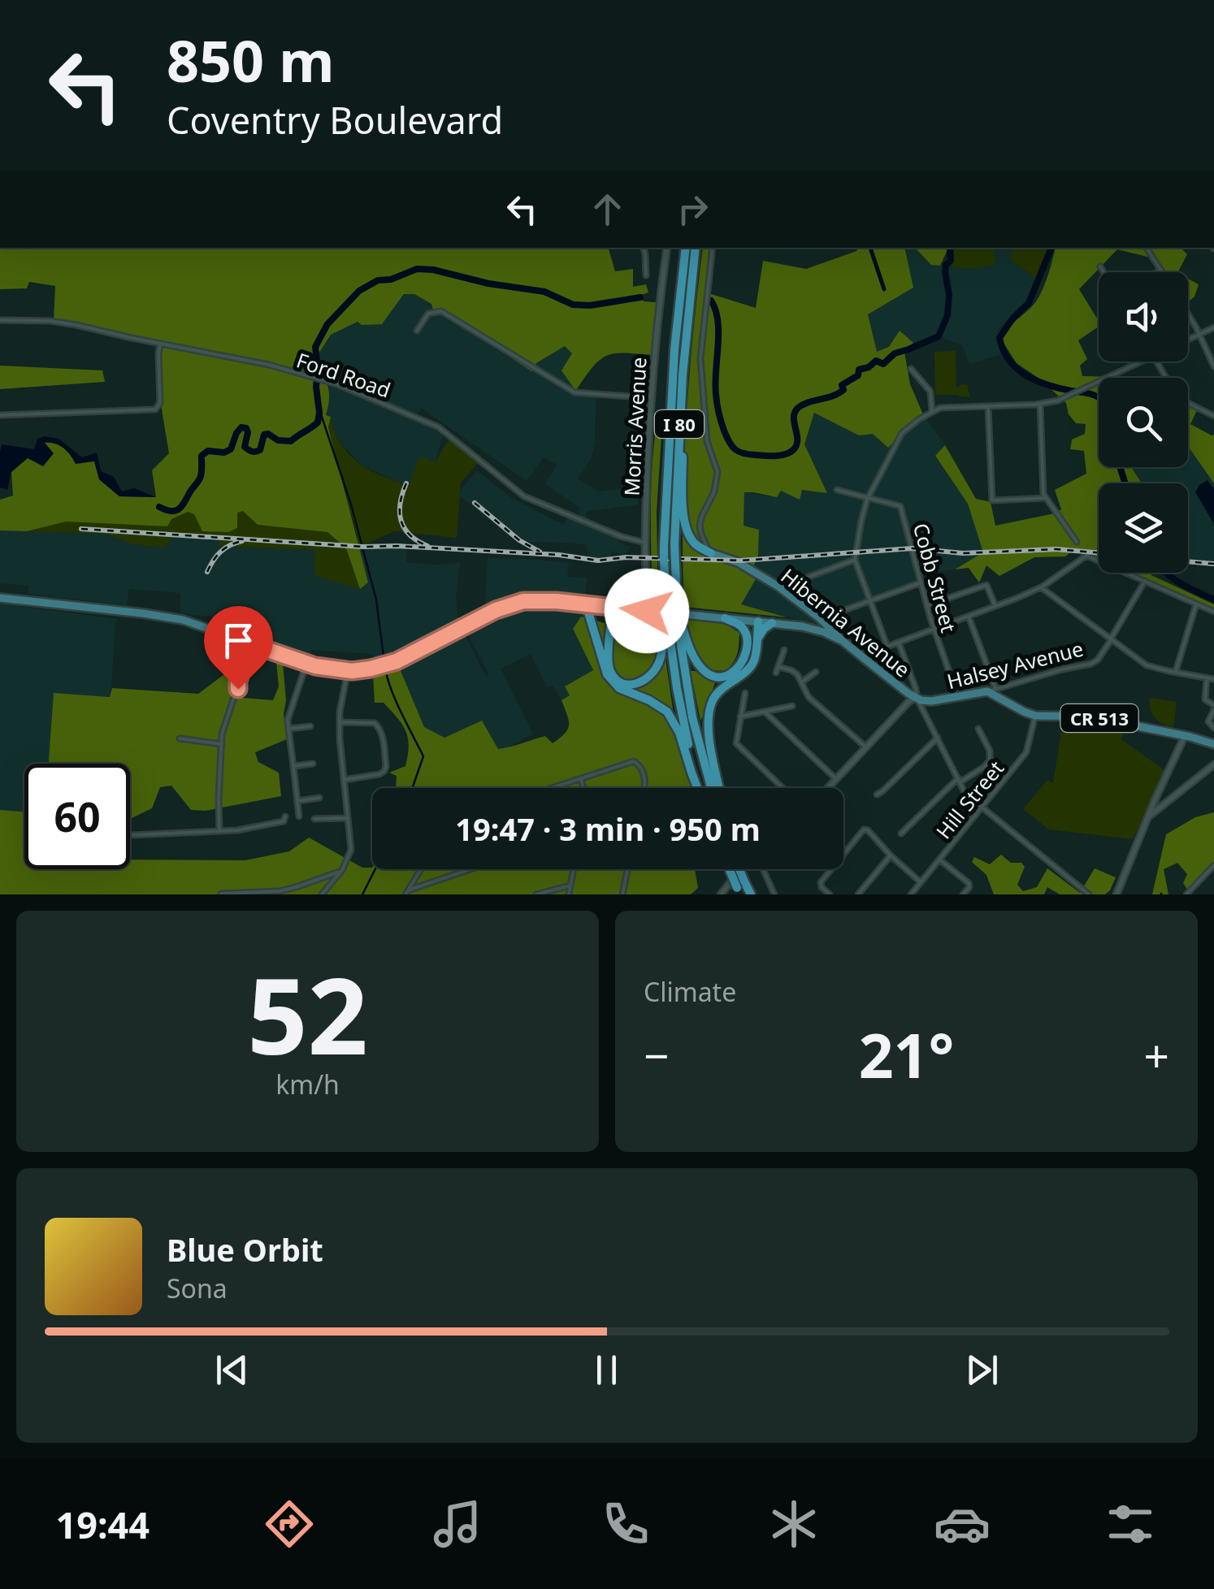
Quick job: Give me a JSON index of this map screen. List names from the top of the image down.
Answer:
{
  "streets": {
    "highway": ["I 80"],
    "main road": ["Hibernia Avenue", "Halsey Avenue", "CR 513"],
    "street": [
      "Ford Road",
      "Morris Avenue",
      "Cobb Street",
      "Hill Street"
    ]
  },
  "crossings": [
    ["Ford Road", "Morris Avenue"],
    ["Hibernia Avenue", "Halsey Avenue"],
    ["Halsey Avenue", "CR 513"],
    ["CR 513", "Hill Street"]
  ],
  "page": {
    "turn": ["850 m", "Coventry Boulevard"],
    "limit": "60",
    "trip": "19:47 · 3 min · 950 m",
    "tile": [
      ["52", "km/h"],
      "Climate"
    ],
    "heat": ["−", "21°", "+"],
    "song": ["Blue Orbit", "Sona"],
    "tabs": "19:44"
  }
}
